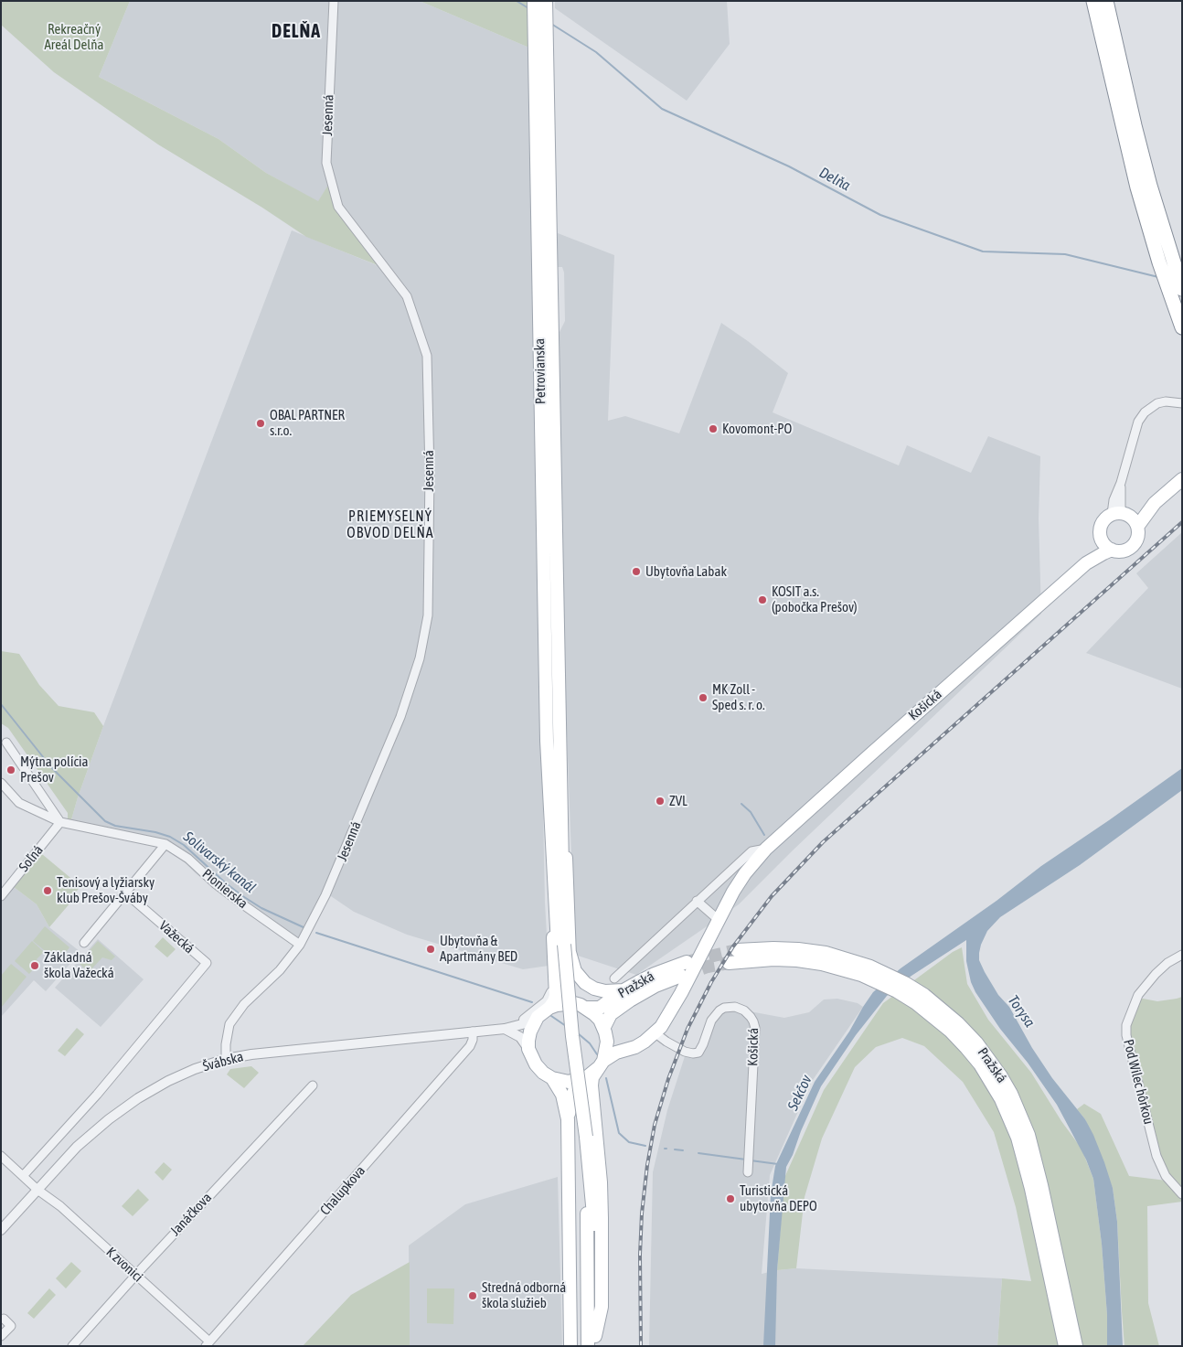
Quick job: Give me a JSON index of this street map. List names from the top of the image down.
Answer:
{
  "streets": {
    "main road": ["Petrovianska", "Košická", "Pražská"],
    "street": [
      "Jesenná",
      "Soľná",
      "Pionierska",
      "Važecká",
      "Švábska",
      "Pod Wilec hôrkou",
      "Chalupkova",
      "Janáčkova",
      "K zvonici"
    ]
  },
  "crossings": [
    ["Jesenná", "Pionierska"],
    ["Košická", "Pražská"],
    ["Košická", "Švábska"],
    ["Soľná", "Pionierska"],
    ["Važecká", "K zvonici"],
    ["Pražská", "Švábska"],
    ["Švábska", "Chalupkova"],
    ["Švábska", "K zvonici"],
    ["Chalupkova", "K zvonici"],
    ["Janáčkova", "K zvonici"]
  ],
  "districts": ["DELŇA", "PRIEMYSELNÝ OBVOD DELŇA"],
  "water": [
    "Delňa",
    "Solivarský kanál",
    "Torysa",
    "Sekčov"
  ],
  "parks": ["Rekreačný Areál Delňa"],
  "places": [
    "OBAL PARTNER s.r.o.",
    "Kovomont-PO",
    "Ubytovňa Labak",
    "KOSIT a.s. (pobočka Prešov)",
    "MK Zoll - Sped s. r. o.",
    "Mýtna polícia Prešov",
    "ZVL",
    "Tenisový a lyžiarsky klub Prešov-Šváby",
    "Ubytovňa & Apartmány BED",
    "Základná škola Važecká",
    "Turistická ubytovňa DEPO",
    "Stredná odborná škola služieb"
  ]
}
